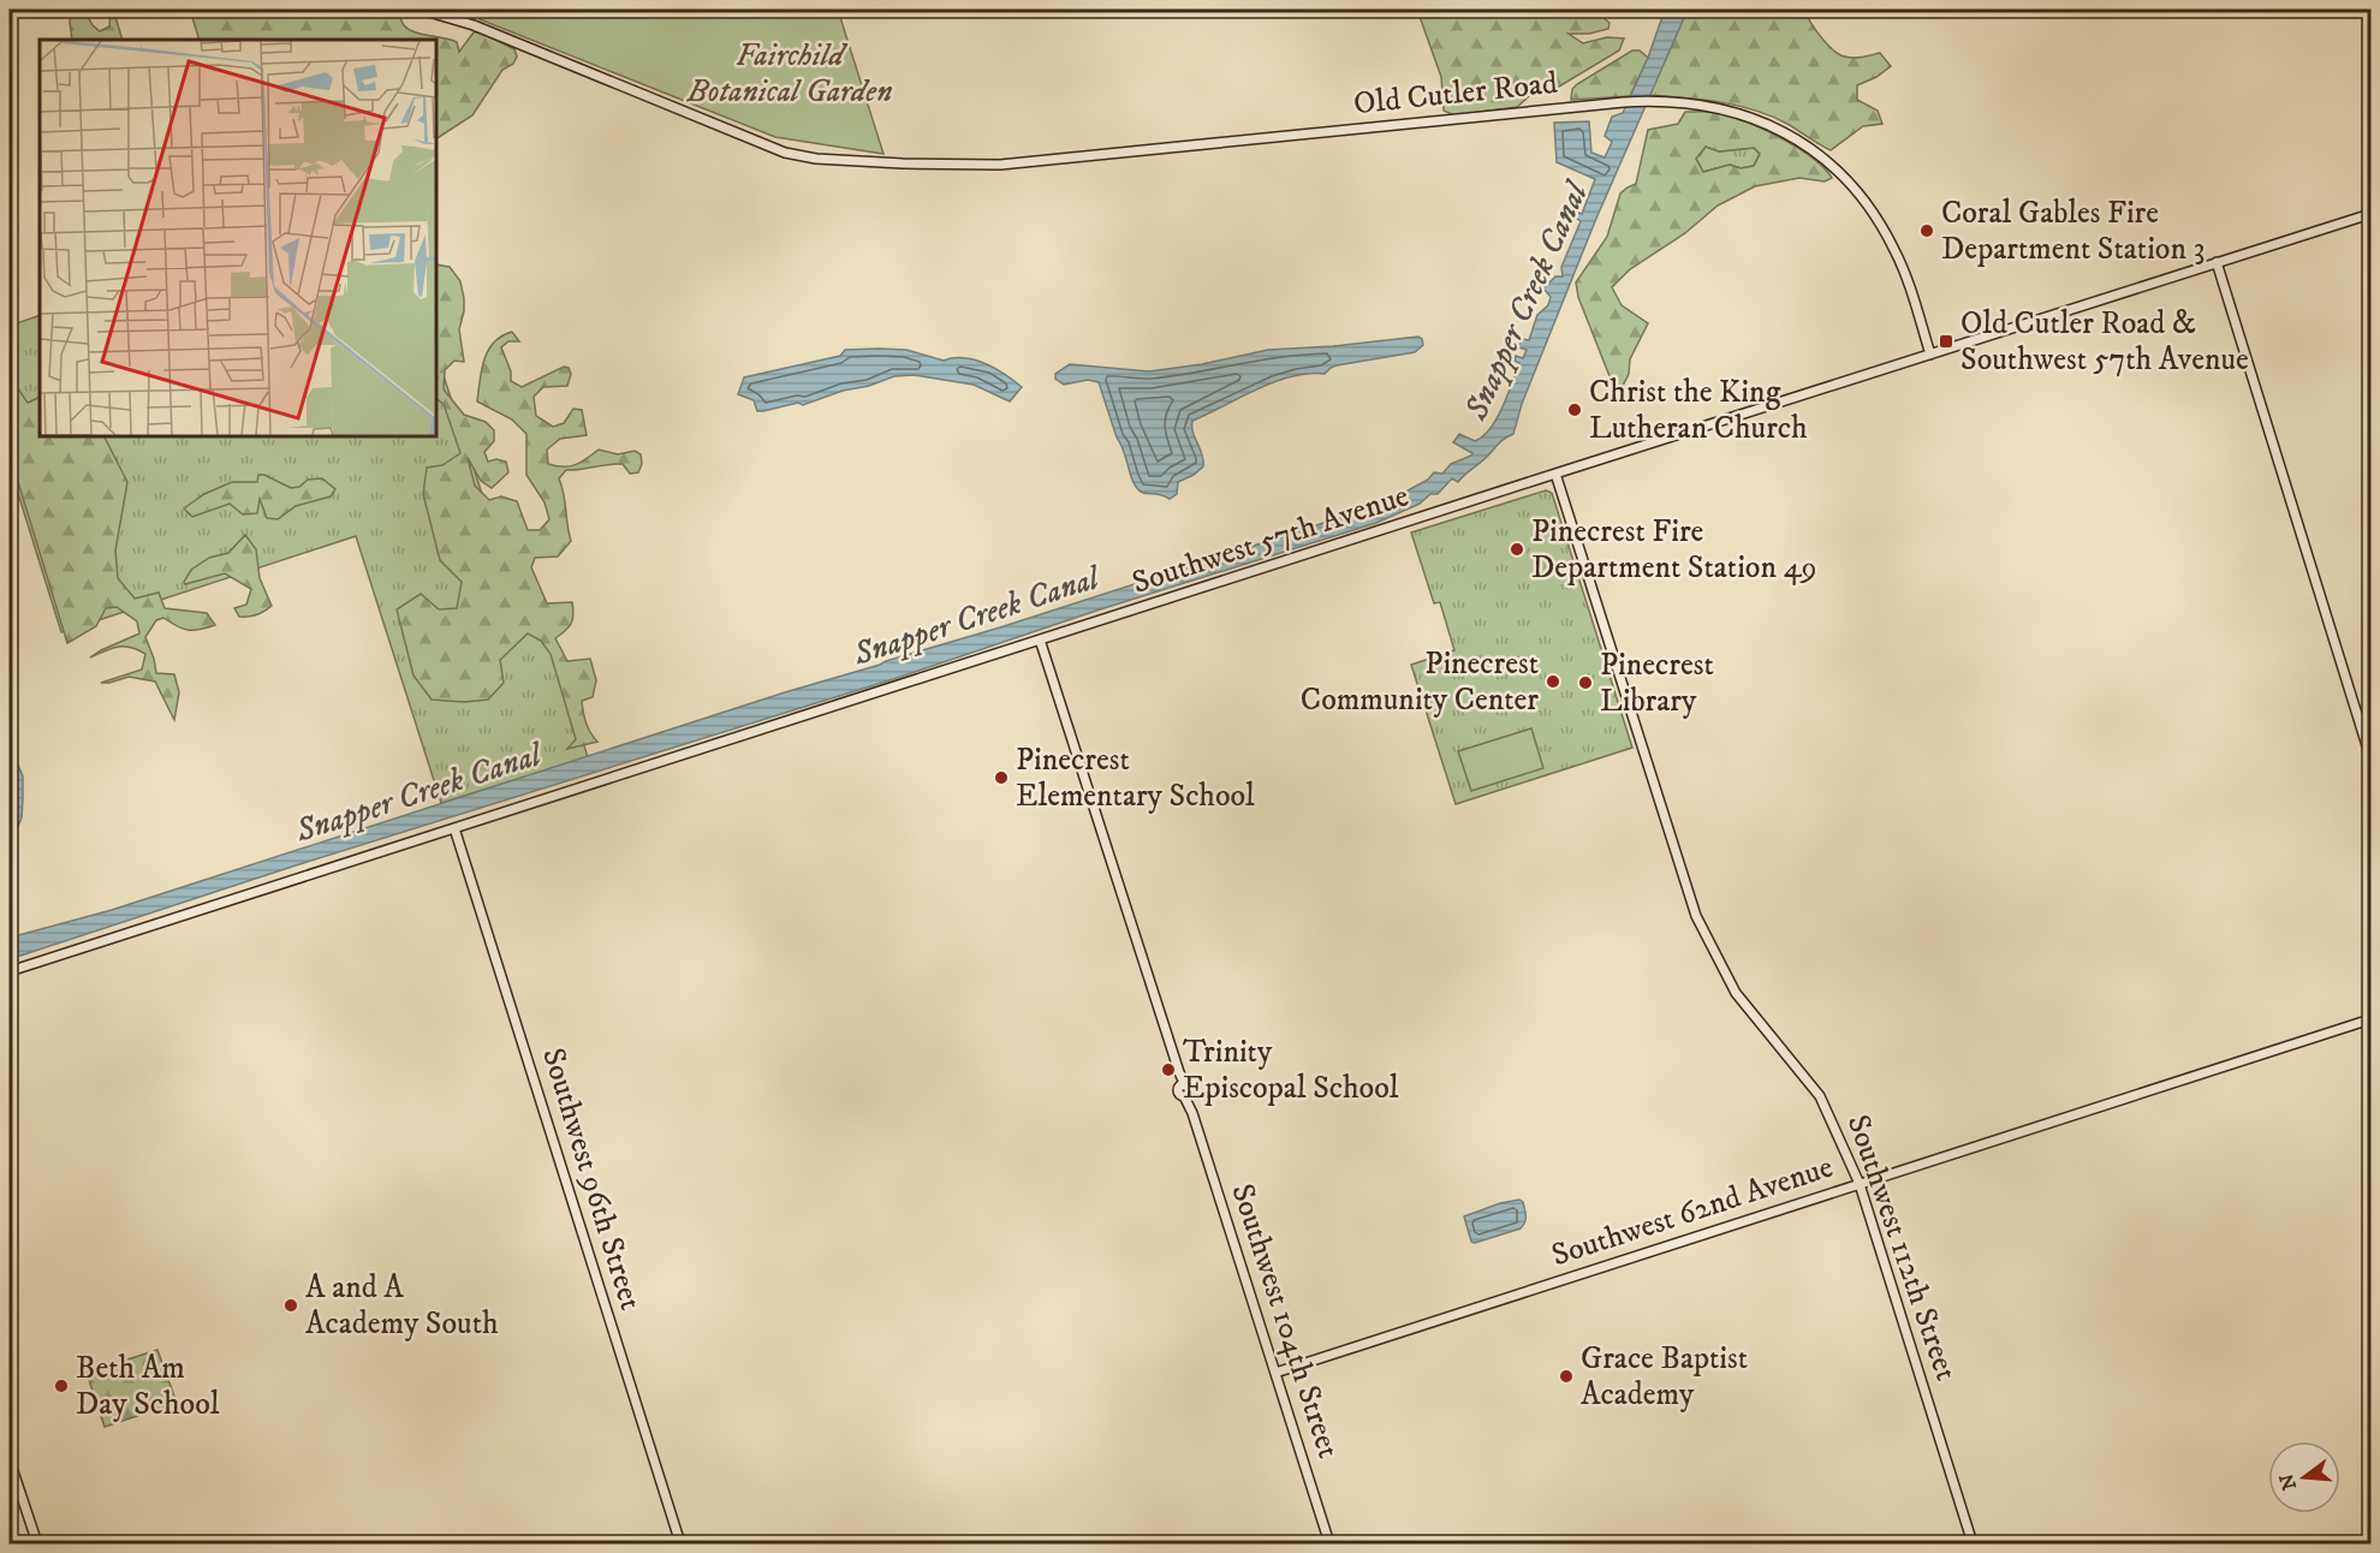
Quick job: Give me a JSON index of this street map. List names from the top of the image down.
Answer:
{
  "streets": {
    "main road": [
      "Old Cutler Road",
      "Southwest 57th Avenue",
      "Southwest 96th Street",
      "Southwest 62nd Avenue",
      "Southwest 112th Street",
      "Southwest 104th Street"
    ]
  },
  "crossings": [
    ["Old Cutler Road", "Southwest 57th Avenue"],
    ["Southwest 57th Avenue", "Southwest 96th Street"],
    ["Southwest 57th Avenue", "Southwest 112th Street"],
    ["Southwest 57th Avenue", "Southwest 104th Street"],
    ["Southwest 62nd Avenue", "Southwest 112th Street"],
    ["Southwest 62nd Avenue", "Southwest 104th Street"]
  ],
  "water": ["Snapper Creek Canal"],
  "parks": ["Fairchild Botanical Garden"],
  "places": {
    "other": [
      "Coral Gables Fire Department Station 3",
      "Christ the King Lutheran Church",
      "Pinecrest Fire Department Station 49",
      "Pinecrest Community Center",
      "Pinecrest Library",
      "Pinecrest Elementary School",
      "Trinity Episcopal School",
      "A and A Academy South",
      "Grace Baptist Academy",
      "Beth Am Day School"
    ],
    "transit": ["Old Cutler Road & Southwest 57th Avenue"]
  },
  "north": "left"
}
